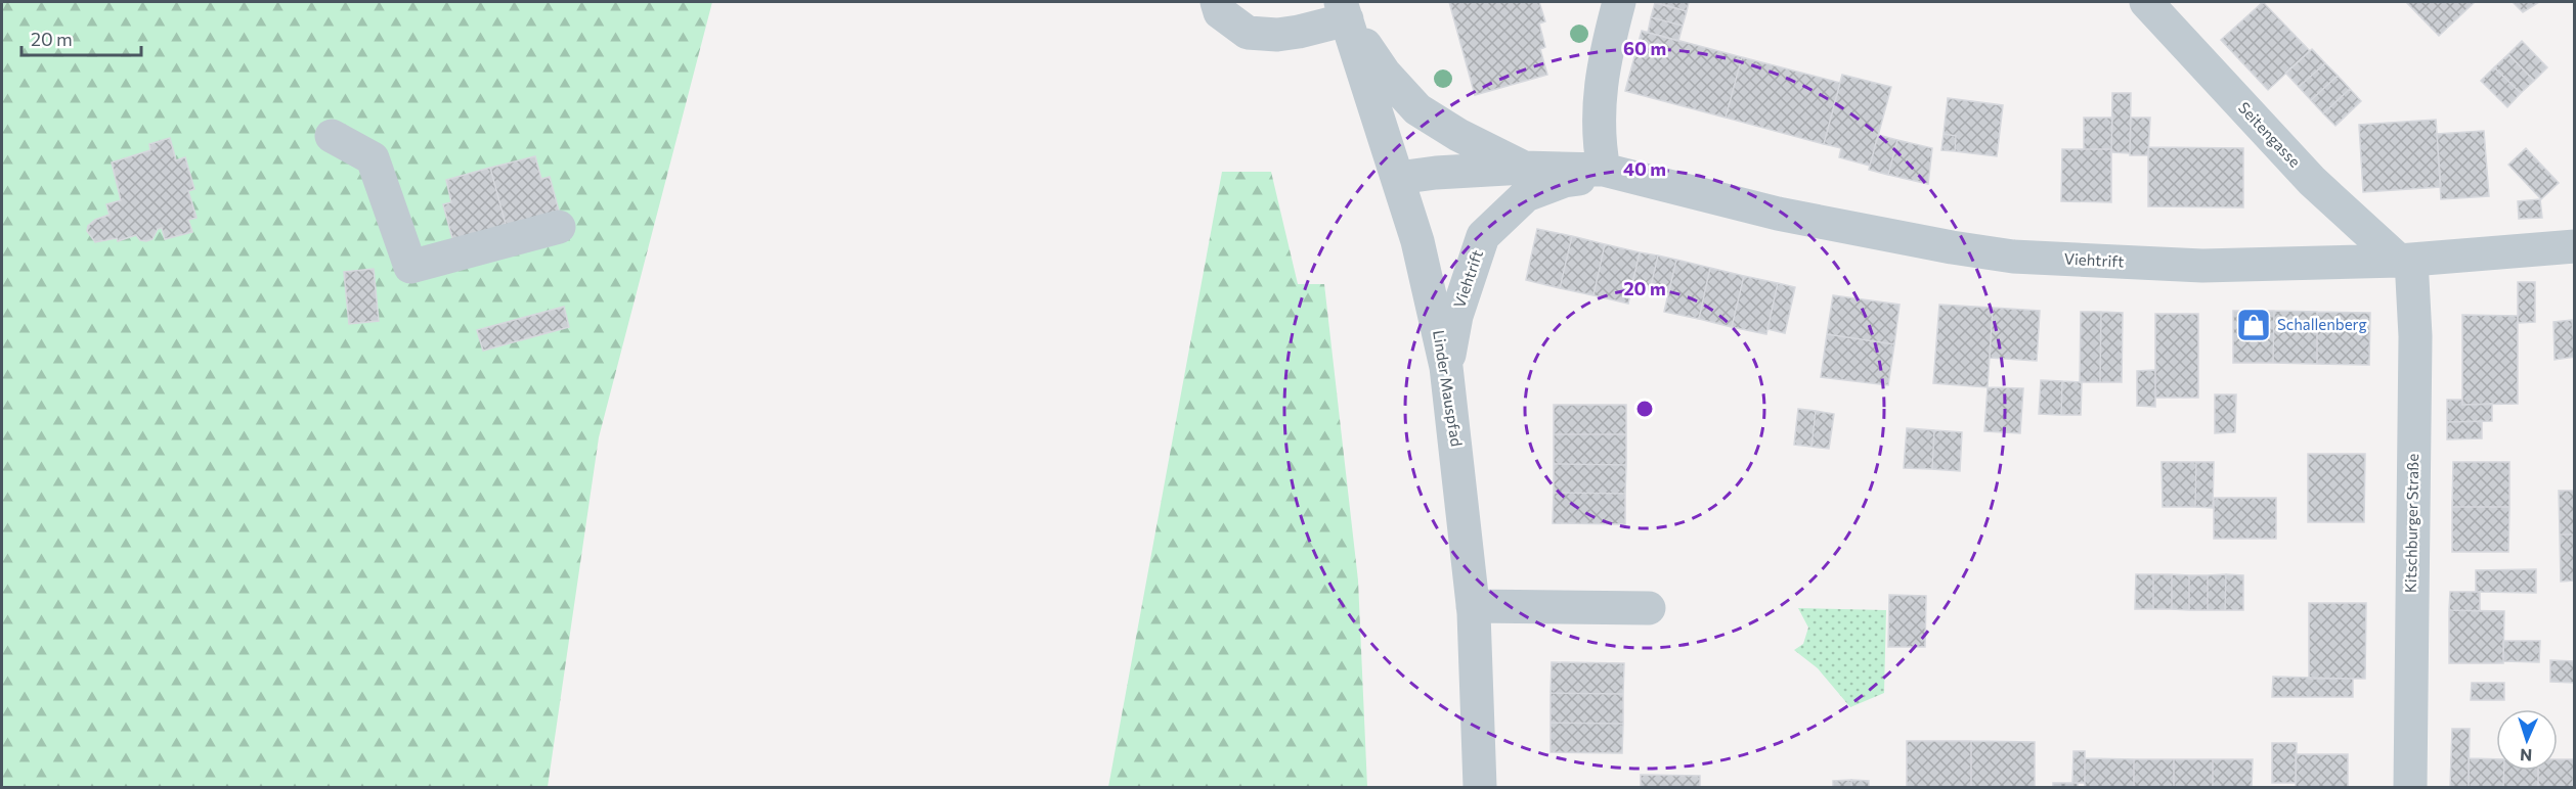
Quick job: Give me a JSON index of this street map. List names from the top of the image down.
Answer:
{
  "streets": {
    "street": [
      "Seitengasse",
      "Viehtrift",
      "Linder Mauspfad",
      "Kitschburger Straße"
    ]
  },
  "crossings": [
    ["Seitengasse", "Viehtrift"],
    ["Seitengasse", "Kitschburger Straße"],
    ["Viehtrift", "Linder Mauspfad"],
    ["Viehtrift", "Kitschburger Straße"]
  ],
  "places": {
    "shop": ["Schallenberg"]
  },
  "scale_bar": "20 m",
  "north": "bottom",
  "rings": ["60 m", "40 m", "20 m"]
}
